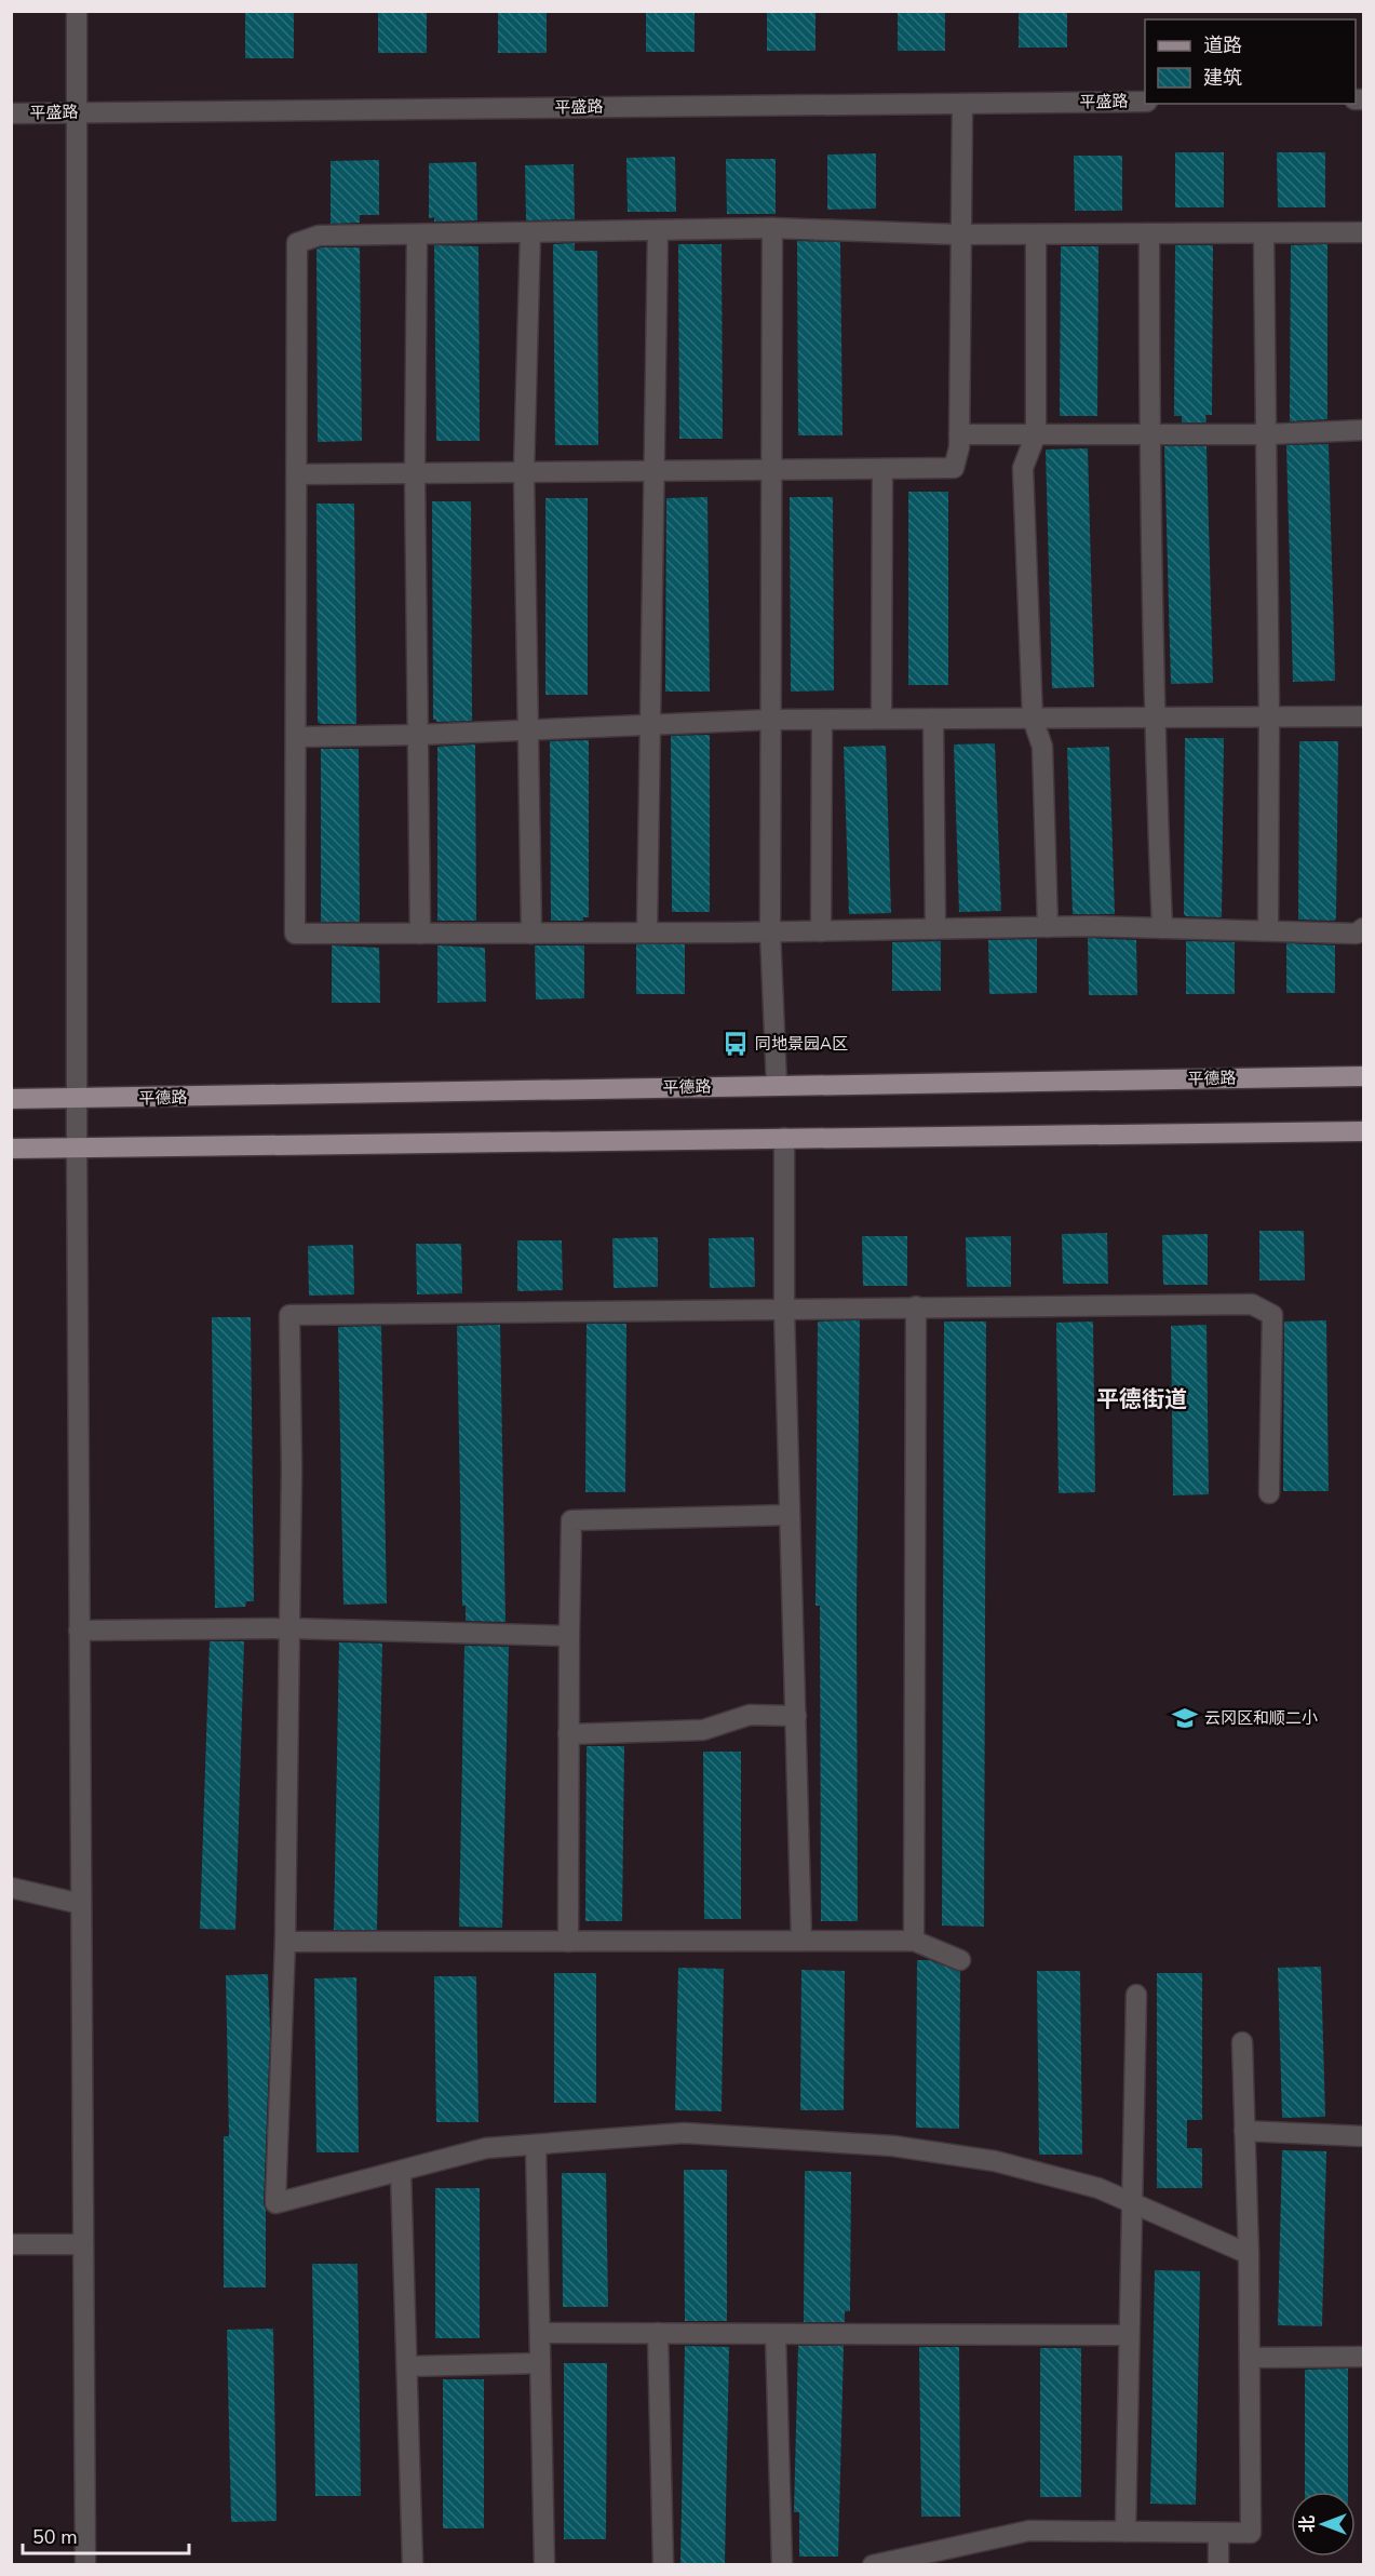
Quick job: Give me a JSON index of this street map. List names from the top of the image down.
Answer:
{
  "streets": {
    "main road": ["平德路"],
    "street": ["平盛路"]
  },
  "districts": ["平德街道"],
  "places": {
    "bus stop": ["同地景园A区"],
    "school or university": ["云冈区和顺二小"]
  },
  "legend": ["道路", "建筑"],
  "scale_bar": "50 m",
  "north": "left"
}
